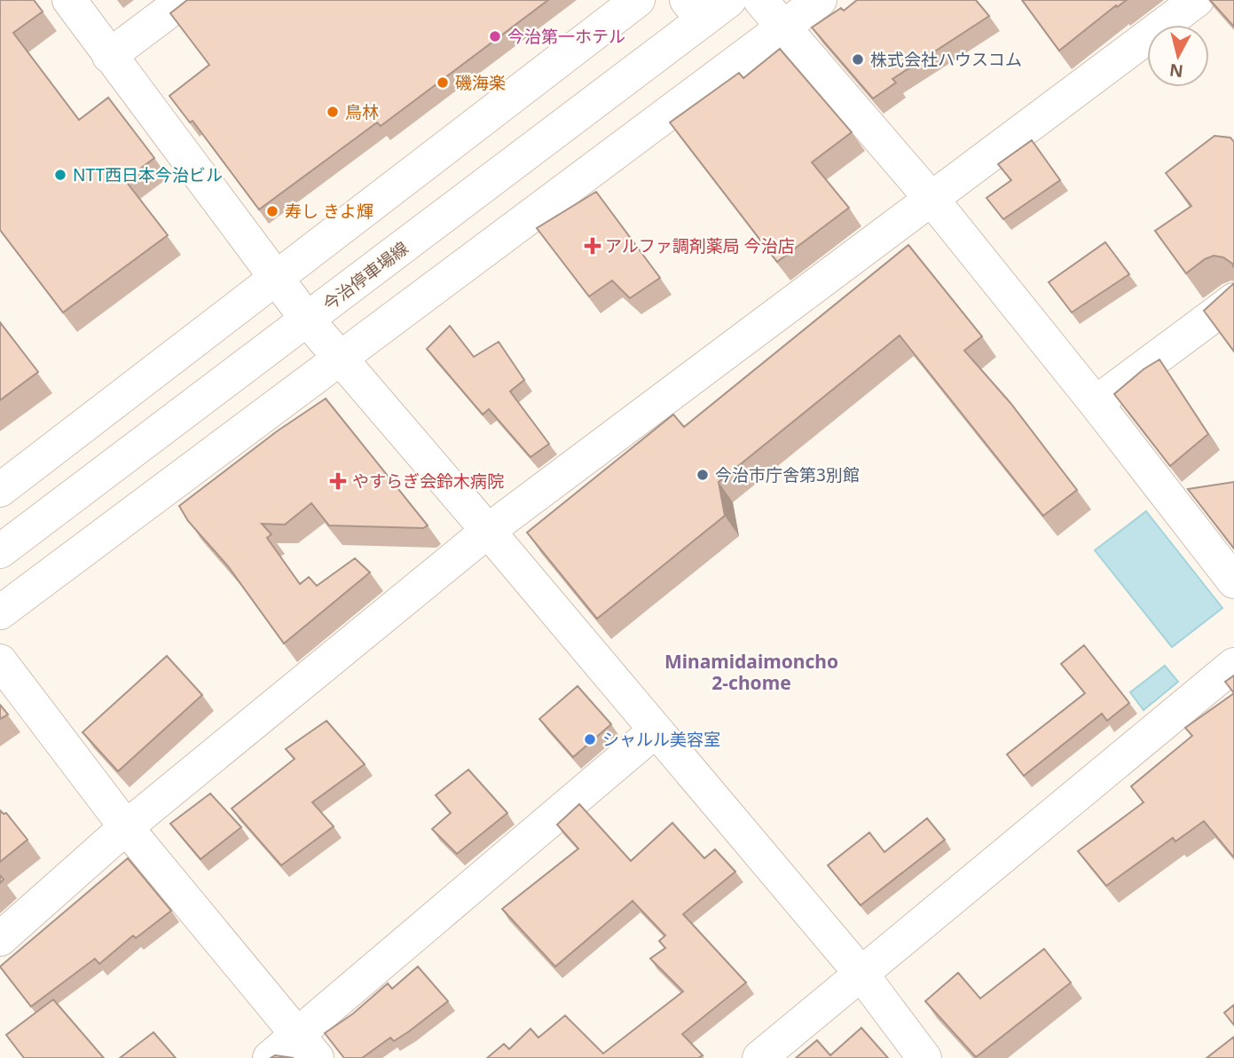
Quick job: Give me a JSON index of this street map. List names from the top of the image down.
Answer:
{
  "streets": {
    "street": ["今治停車場線"]
  },
  "districts": ["Minamidaimoncho 2-chome"],
  "places": {
    "other": [
      "今治第一ホテル",
      "株式会社ハウスコム",
      "磯海楽",
      "鳥林",
      "NTT西日本今治ビル",
      "寿し きよ輝",
      "今治市庁舎第3別館",
      "シャルル美容室"
    ],
    "health": ["アルファ調剤薬局 今治店", "やすらぎ会鈴木病院"]
  },
  "north": "bottom"
}
